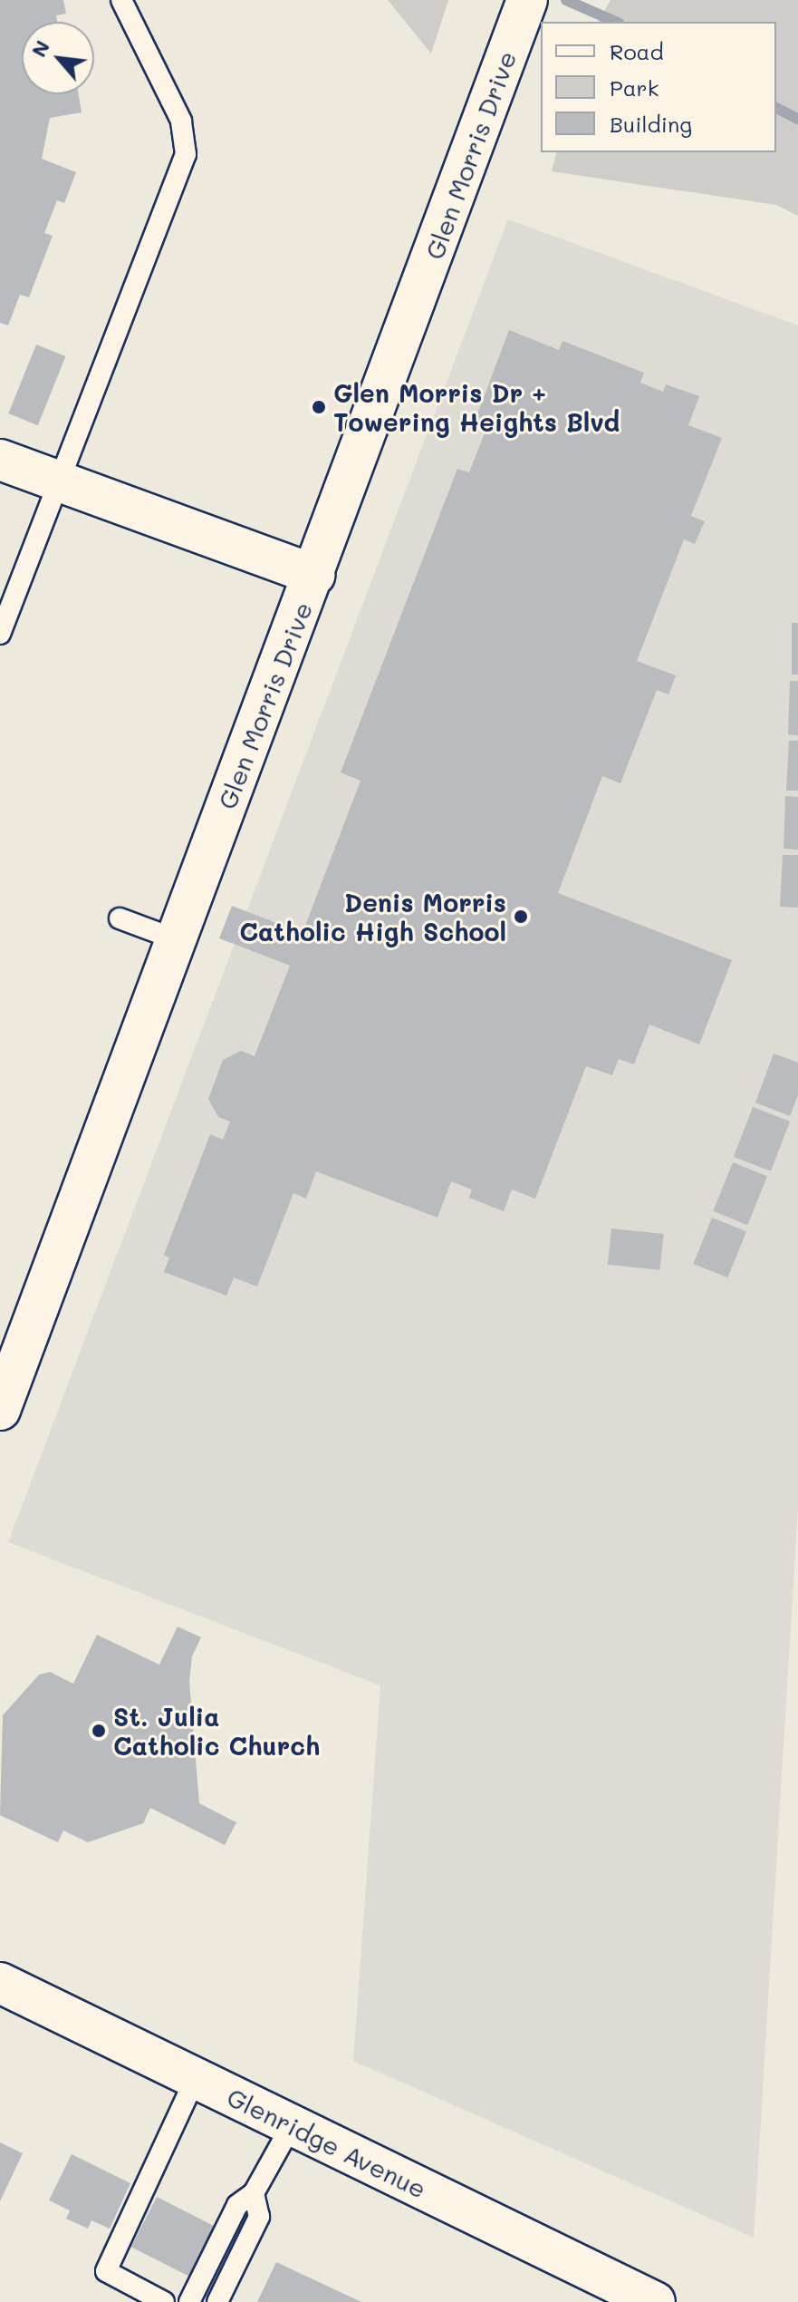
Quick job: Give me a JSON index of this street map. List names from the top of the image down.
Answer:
{
  "streets": {
    "street": ["Glen Morris Drive", "Glenridge Avenue"]
  },
  "places": ["Glen Morris Dr + Towering Heights Blvd", "Denis Morris Catholic High School", "St. Julia Catholic Church"],
  "legend": ["Road", "Park", "Building"],
  "north": "top left"
}
